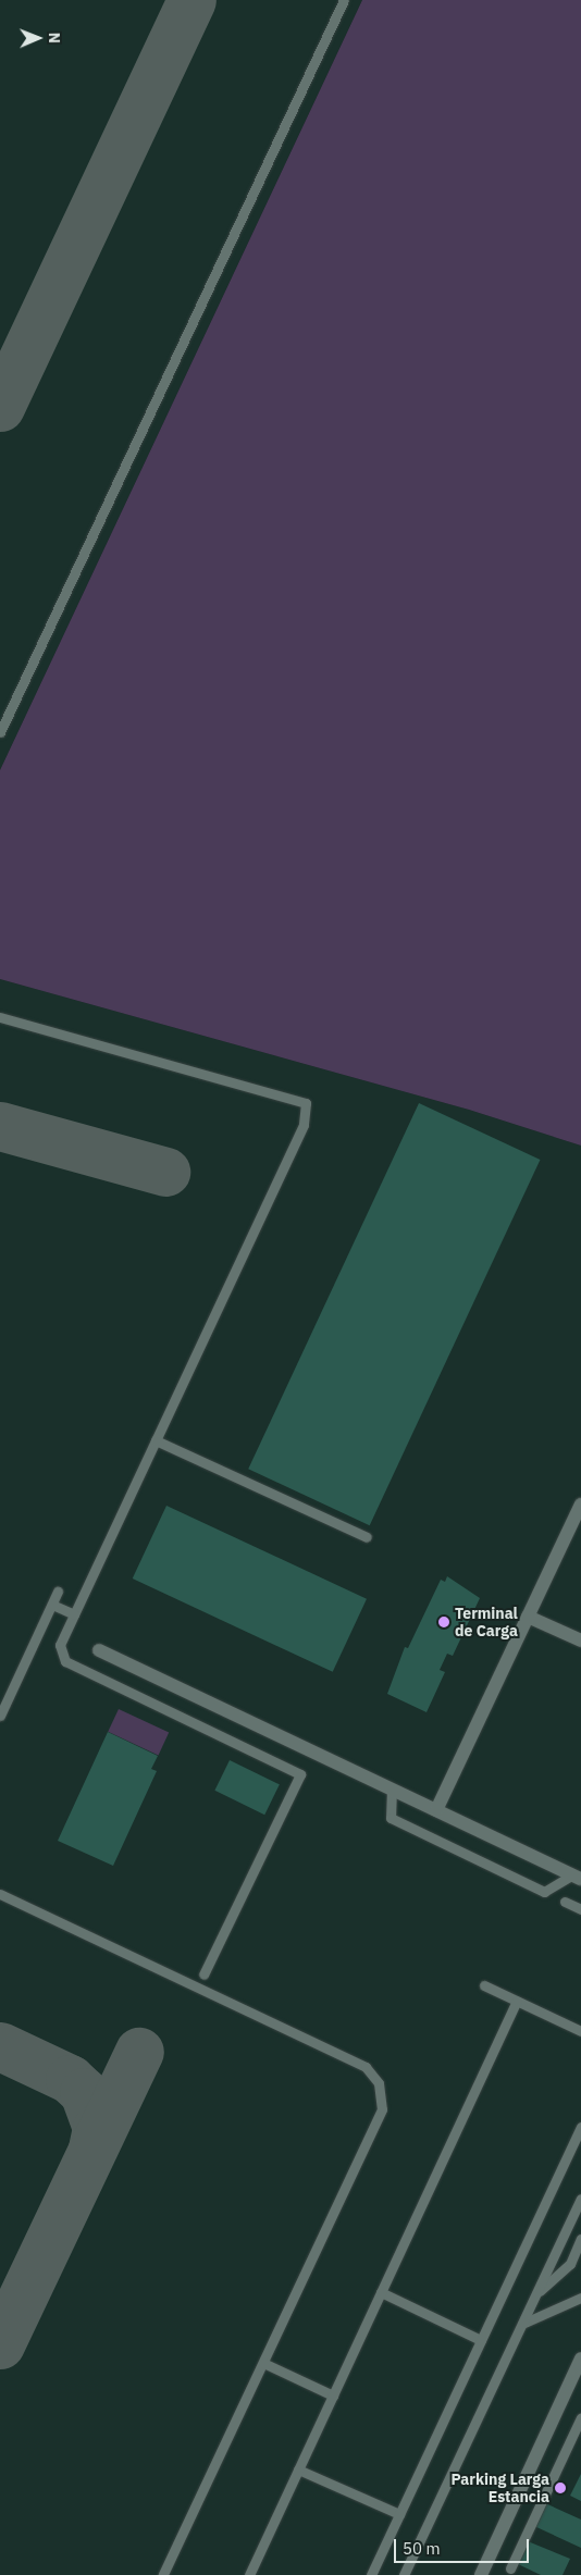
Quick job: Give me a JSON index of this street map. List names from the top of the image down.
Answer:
{
  "places": ["Terminal de Carga", "Parking Larga Estancia"],
  "scale_bar": "50 m",
  "north": "right"
}
